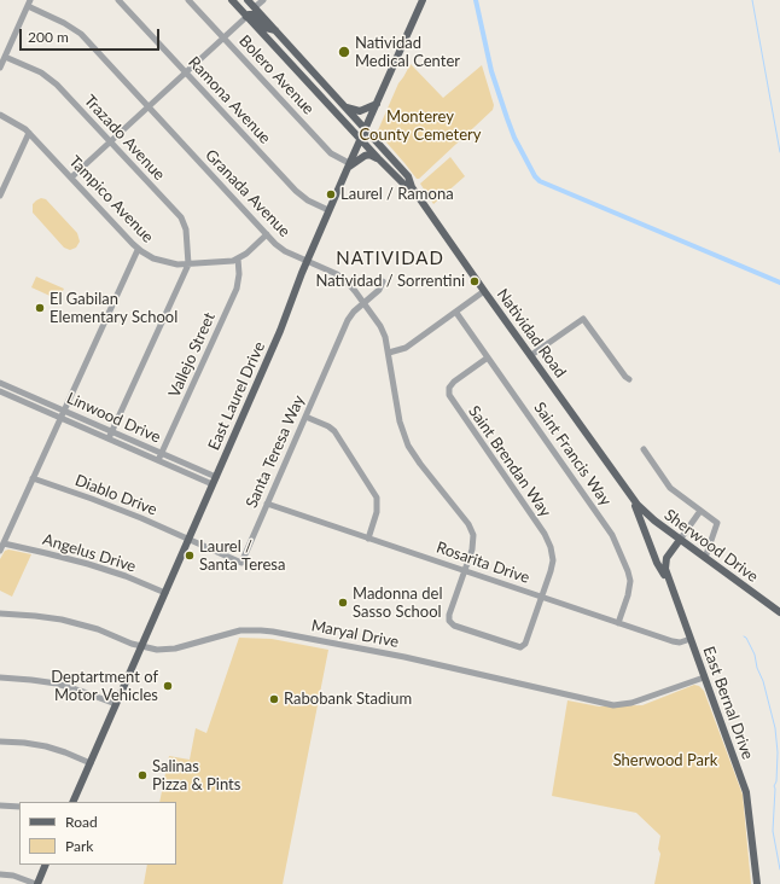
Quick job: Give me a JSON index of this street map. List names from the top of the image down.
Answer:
{
  "streets": {
    "main road": [
      "Natividad Road",
      "East Laurel Drive",
      "Sherwood Drive",
      "East Bernal Drive"
    ],
    "street": [
      "Bolero Avenue",
      "Ramona Avenue",
      "Trazado Avenue",
      "Granada Avenue",
      "Tampico Avenue",
      "Vallejo Street",
      "Linwood Drive",
      "Santa Teresa Way",
      "Saint Francis Way",
      "Saint Brendan Way",
      "Diablo Drive",
      "Angelus Drive",
      "Rosarita Drive",
      "Maryal Drive"
    ]
  },
  "crossings": [
    ["Bolero Avenue", "East Laurel Drive"],
    ["Ramona Avenue", "East Laurel Drive"],
    ["Trazado Avenue", "Tampico Avenue"],
    ["Granada Avenue", "Tampico Avenue"],
    ["Granada Avenue", "East Laurel Drive"],
    ["Granada Avenue", "Santa Teresa Way"],
    ["Granada Avenue", "Saint Brendan Way"],
    ["Granada Avenue", "Rosarita Drive"],
    ["Tampico Avenue", "Vallejo Street"],
    ["Natividad Road", "East Laurel Drive"],
    ["Natividad Road", "Sherwood Drive"],
    ["Vallejo Street", "Linwood Drive"],
    ["East Laurel Drive", "Linwood Drive"],
    ["East Laurel Drive", "Santa Teresa Way"],
    ["East Laurel Drive", "Diablo Drive"],
    ["East Laurel Drive", "Angelus Drive"],
    ["East Laurel Drive", "Maryal Drive"],
    ["Santa Teresa Way", "Diablo Drive"],
    ["Santa Teresa Way", "Rosarita Drive"],
    ["Saint Francis Way", "Saint Brendan Way"],
    ["Saint Francis Way", "Rosarita Drive"],
    ["Saint Brendan Way", "Rosarita Drive"],
    ["Sherwood Drive", "East Bernal Drive"],
    ["Rosarita Drive", "East Bernal Drive"],
    ["Maryal Drive", "East Bernal Drive"]
  ],
  "districts": ["NATIVIDAD"],
  "parks": ["Monterey County Cemetery", "Sherwood Park"],
  "places": [
    "Natividad Medical Center",
    "Laurel / Ramona",
    "Natividad / Sorrentini",
    "El Gabilan Elementary School",
    "Laurel / Santa Teresa",
    "Madonna del Sasso School",
    "Deptartment of Motor Vehicles",
    "Rabobank Stadium",
    "Salinas Pizza & Pints"
  ],
  "legend": ["Road", "Park"],
  "scale_bar": "200 m"
}
